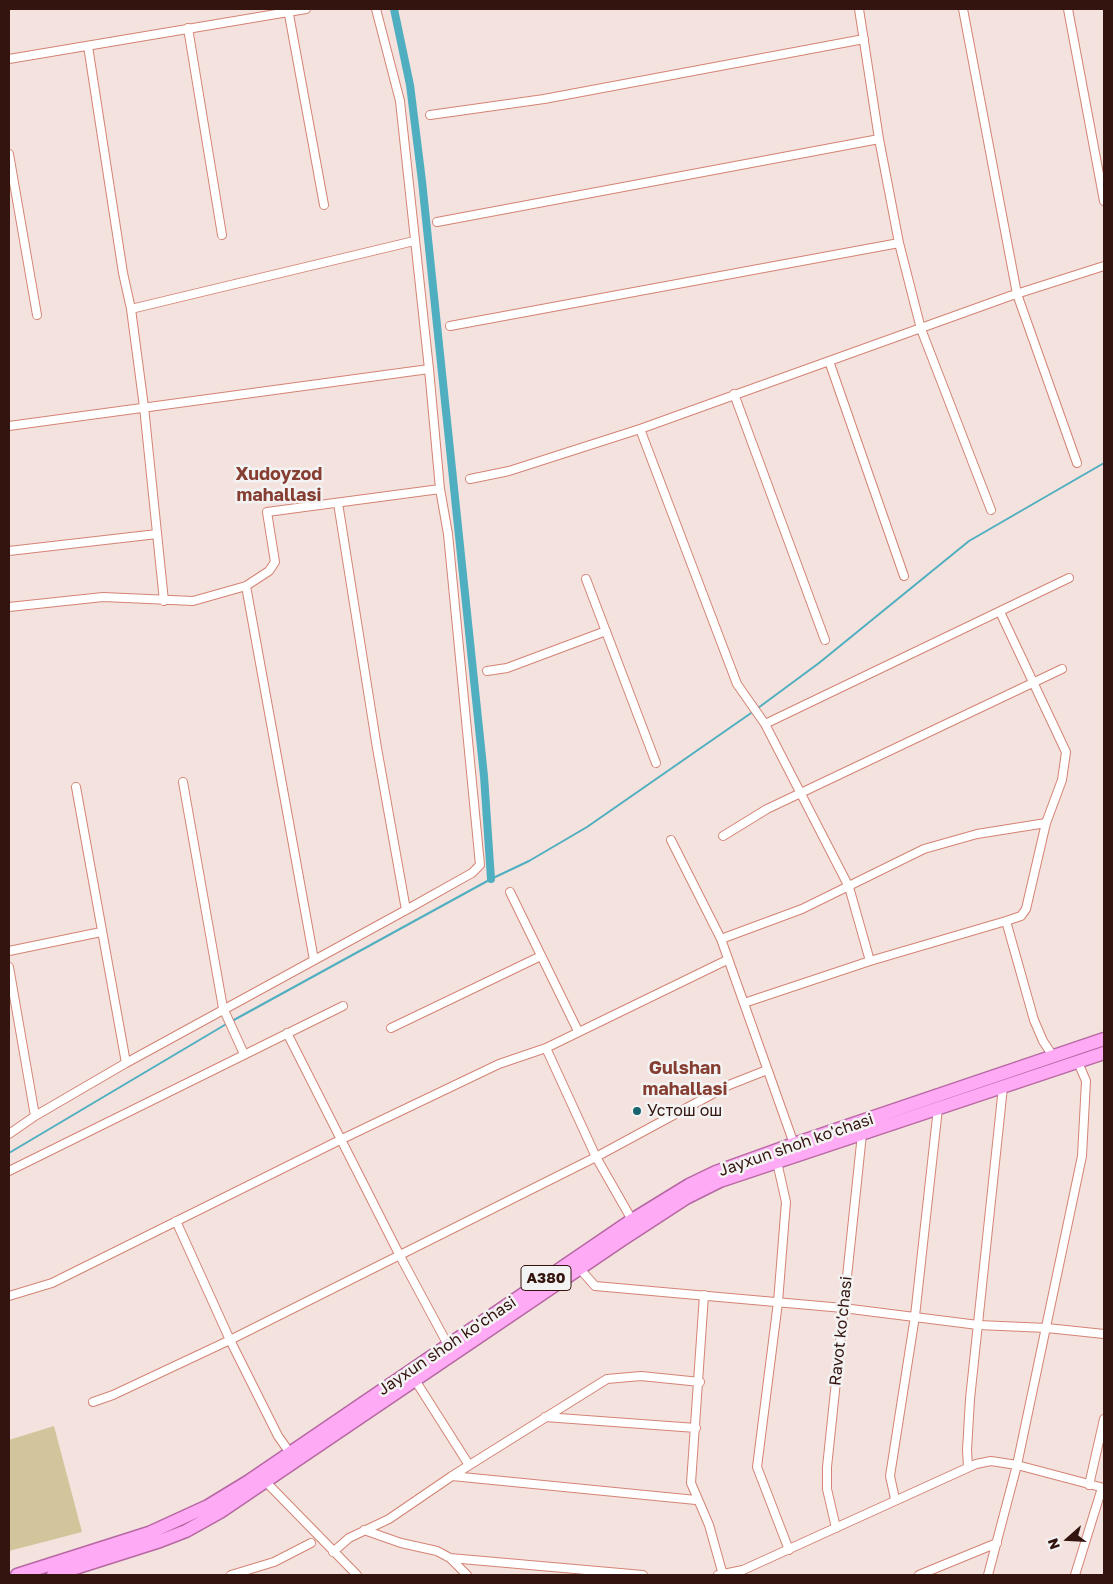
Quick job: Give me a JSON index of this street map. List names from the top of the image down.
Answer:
{
  "streets": {
    "highway": ["Jayxun shoh ko'chasi", "A380"],
    "street": ["Ravot ko'chasi"]
  },
  "crossings": [
    ["Jayxun shoh ko'chasi", "Ravot ko'chasi"]
  ],
  "districts": ["Xudoyzod mahallasi", "Gulshan mahallasi"],
  "places": ["Устош ош"],
  "north": "left"
}
